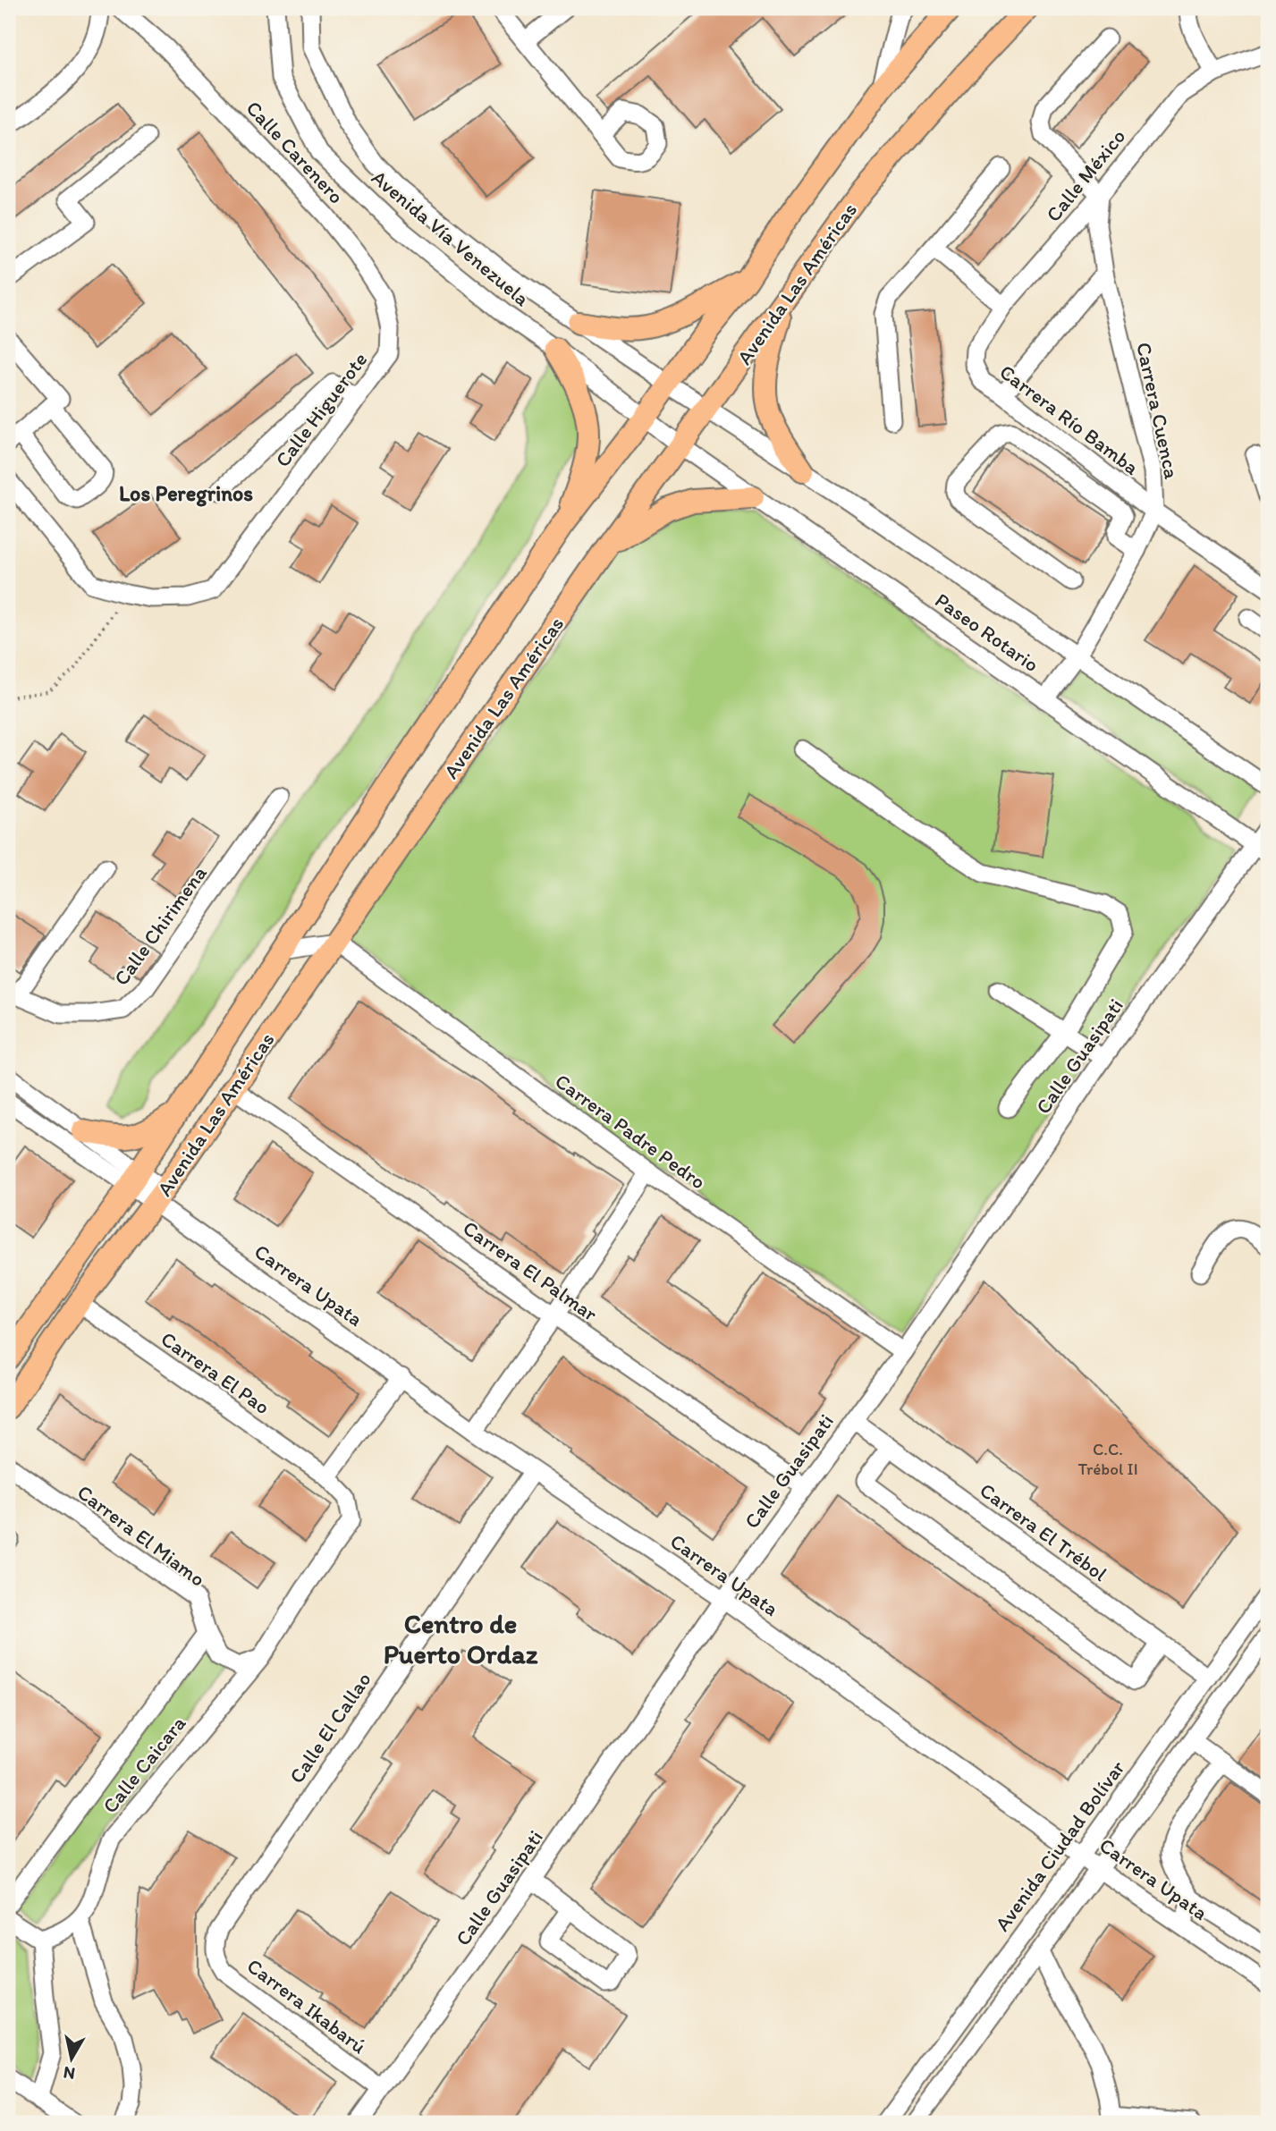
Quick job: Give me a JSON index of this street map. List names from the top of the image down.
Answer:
{
  "streets": {
    "main road": ["Avenida Las Américas"],
    "street": [
      "Calle Carenero",
      "Calle México",
      "Avenida Vía Venezuela",
      "Calle Higuerote",
      "Carrera Cuenca",
      "Carrera Río Bamba",
      "Paseo Rotario",
      "Calle Chirimena",
      "Calle Guasipati",
      "Carrera Padre Pedro",
      "Carrera El Palmar",
      "Carrera Upata",
      "Carrera El Pao",
      "Carrera El Trébol",
      "Carrera El Miamo",
      "Calle El Callao",
      "Calle Caicara",
      "Avenida Ciudad Bolívar",
      "Carrera Ikabarú"
    ]
  },
  "crossings": [
    ["Calle Carenero", "Calle Higuerote"],
    ["Calle México", "Carrera Cuenca"],
    ["Calle México", "Carrera Río Bamba"],
    ["Avenida Vía Venezuela", "Avenida Las Américas"],
    ["Avenida Vía Venezuela", "Paseo Rotario"],
    ["Avenida Las Américas", "Paseo Rotario"],
    ["Avenida Las Américas", "Carrera Padre Pedro"],
    ["Avenida Las Américas", "Carrera El Palmar"],
    ["Avenida Las Américas", "Carrera Upata"],
    ["Avenida Las Américas", "Carrera El Pao"],
    ["Carrera Cuenca", "Carrera Río Bamba"],
    ["Carrera Cuenca", "Paseo Rotario"],
    ["Paseo Rotario", "Calle Guasipati"],
    ["Calle Guasipati", "Carrera Padre Pedro"],
    ["Calle Guasipati", "Carrera El Palmar"],
    ["Calle Guasipati", "Carrera Upata"],
    ["Calle Guasipati", "Carrera El Trébol"],
    ["Calle Guasipati", "Carrera Ikabarú"],
    ["Carrera Upata", "Calle El Callao"],
    ["Carrera Upata", "Avenida Ciudad Bolívar"],
    ["Carrera El Pao", "Calle Caicara"],
    ["Carrera El Trébol", "Avenida Ciudad Bolívar"],
    ["Carrera El Miamo", "Calle Caicara"],
    ["Calle El Callao", "Carrera Ikabarú"]
  ],
  "districts": ["Los Peregrinos", "Centro de Puerto Ordaz"],
  "house_numbers": ["C.C. Trébol II"],
  "north": "bottom"
}
